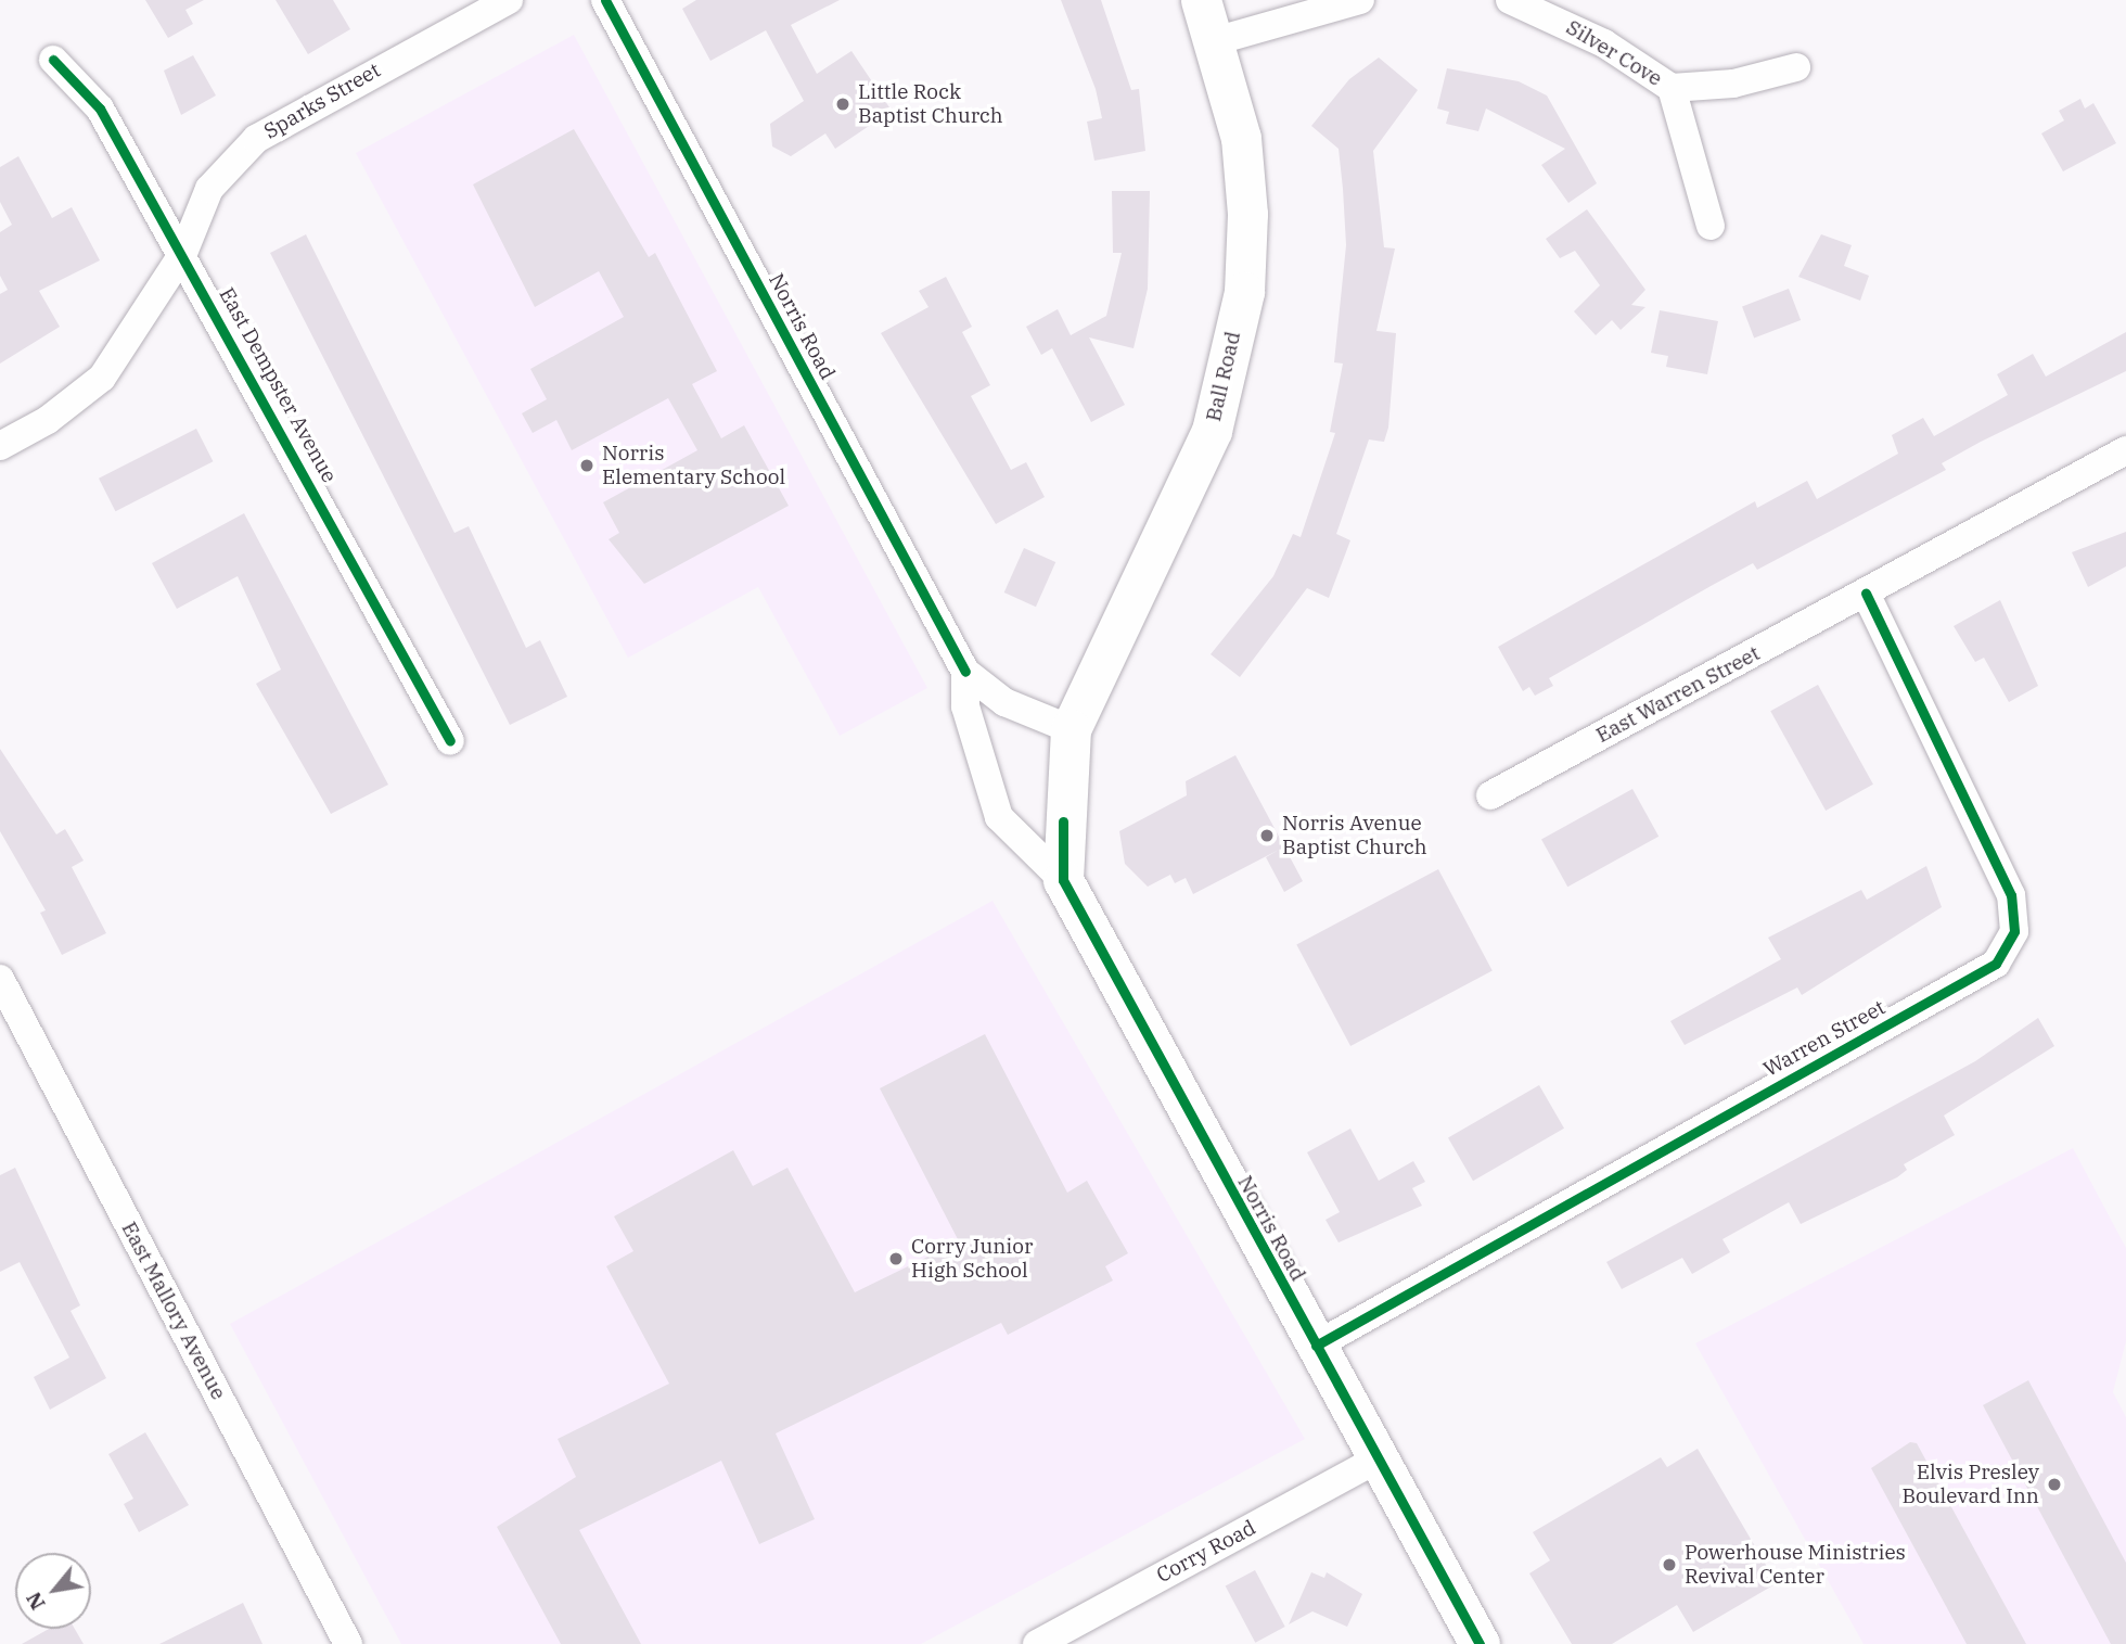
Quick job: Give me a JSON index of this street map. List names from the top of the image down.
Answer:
{
  "streets": {
    "main road": ["Norris Road", "Ball Road"],
    "street": [
      "Silver Cove",
      "Sparks Street",
      "East Dempster Avenue",
      "East Warren Street",
      "Warren Street",
      "East Mallory Avenue",
      "Corry Road"
    ]
  },
  "crossings": [
    ["Sparks Street", "East Dempster Avenue"],
    ["Norris Road", "Ball Road"],
    ["Norris Road", "Warren Street"],
    ["Norris Road", "Corry Road"],
    ["East Warren Street", "Warren Street"]
  ],
  "places": [
    "Little Rock Baptist Church",
    "Norris Elementary School",
    "Norris Avenue Baptist Church",
    "Corry Junior High School",
    "Elvis Presley Boulevard Inn",
    "Powerhouse Ministries Revival Center"
  ],
  "north": "bottom left"
}
